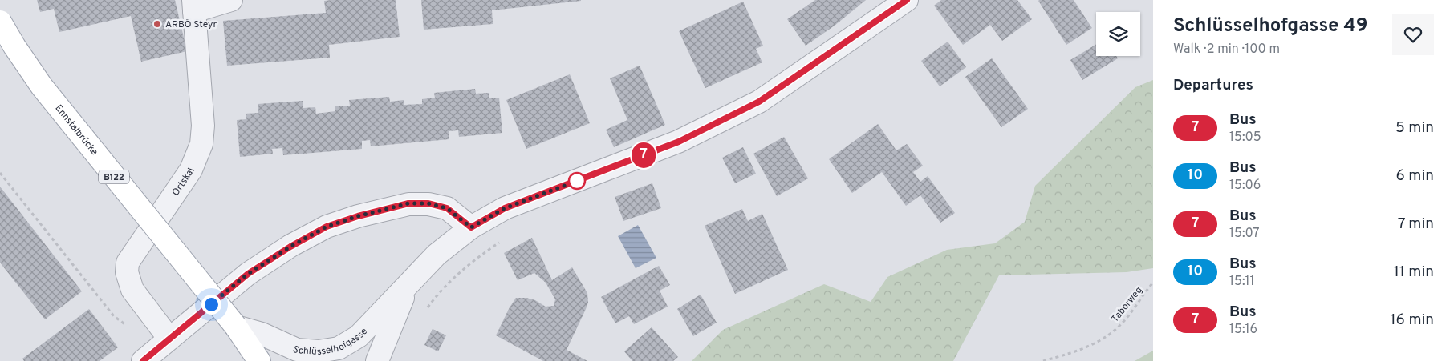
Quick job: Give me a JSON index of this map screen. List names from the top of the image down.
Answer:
{
  "streets": {
    "main road": ["Ennstalbrücke", "B122"],
    "street": ["Ortskai", "Schlüsselhofgasse"],
    "path": ["Taborweg"]
  },
  "crossings": [
    ["Ennstalbrücke", "Schlüsselhofgasse"]
  ],
  "places": ["ARBÖ Steyr"],
  "lines": ["bus line 7"],
  "page": {
    "on_map": "7",
    "heading": [
      ["Schlüsselhofgasse 49", "Walk · 2 min · 100 m"],
      "Departures"
    ],
    "list": [
      {
        "mark": "7",
        "name": "Bus",
        "note": "15:05",
        "value": "5 min"
      },
      {
        "mark": "10",
        "name": "Bus",
        "note": "15:06",
        "value": "6 min"
      },
      {
        "mark": "7",
        "name": "Bus",
        "note": "15:07",
        "value": "7 min"
      },
      {
        "mark": "10",
        "name": "Bus",
        "note": "15:11",
        "value": "11 min"
      },
      {
        "mark": "7",
        "name": "Bus",
        "note": "15:16",
        "value": "16 min"
      }
    ]
  }
}
